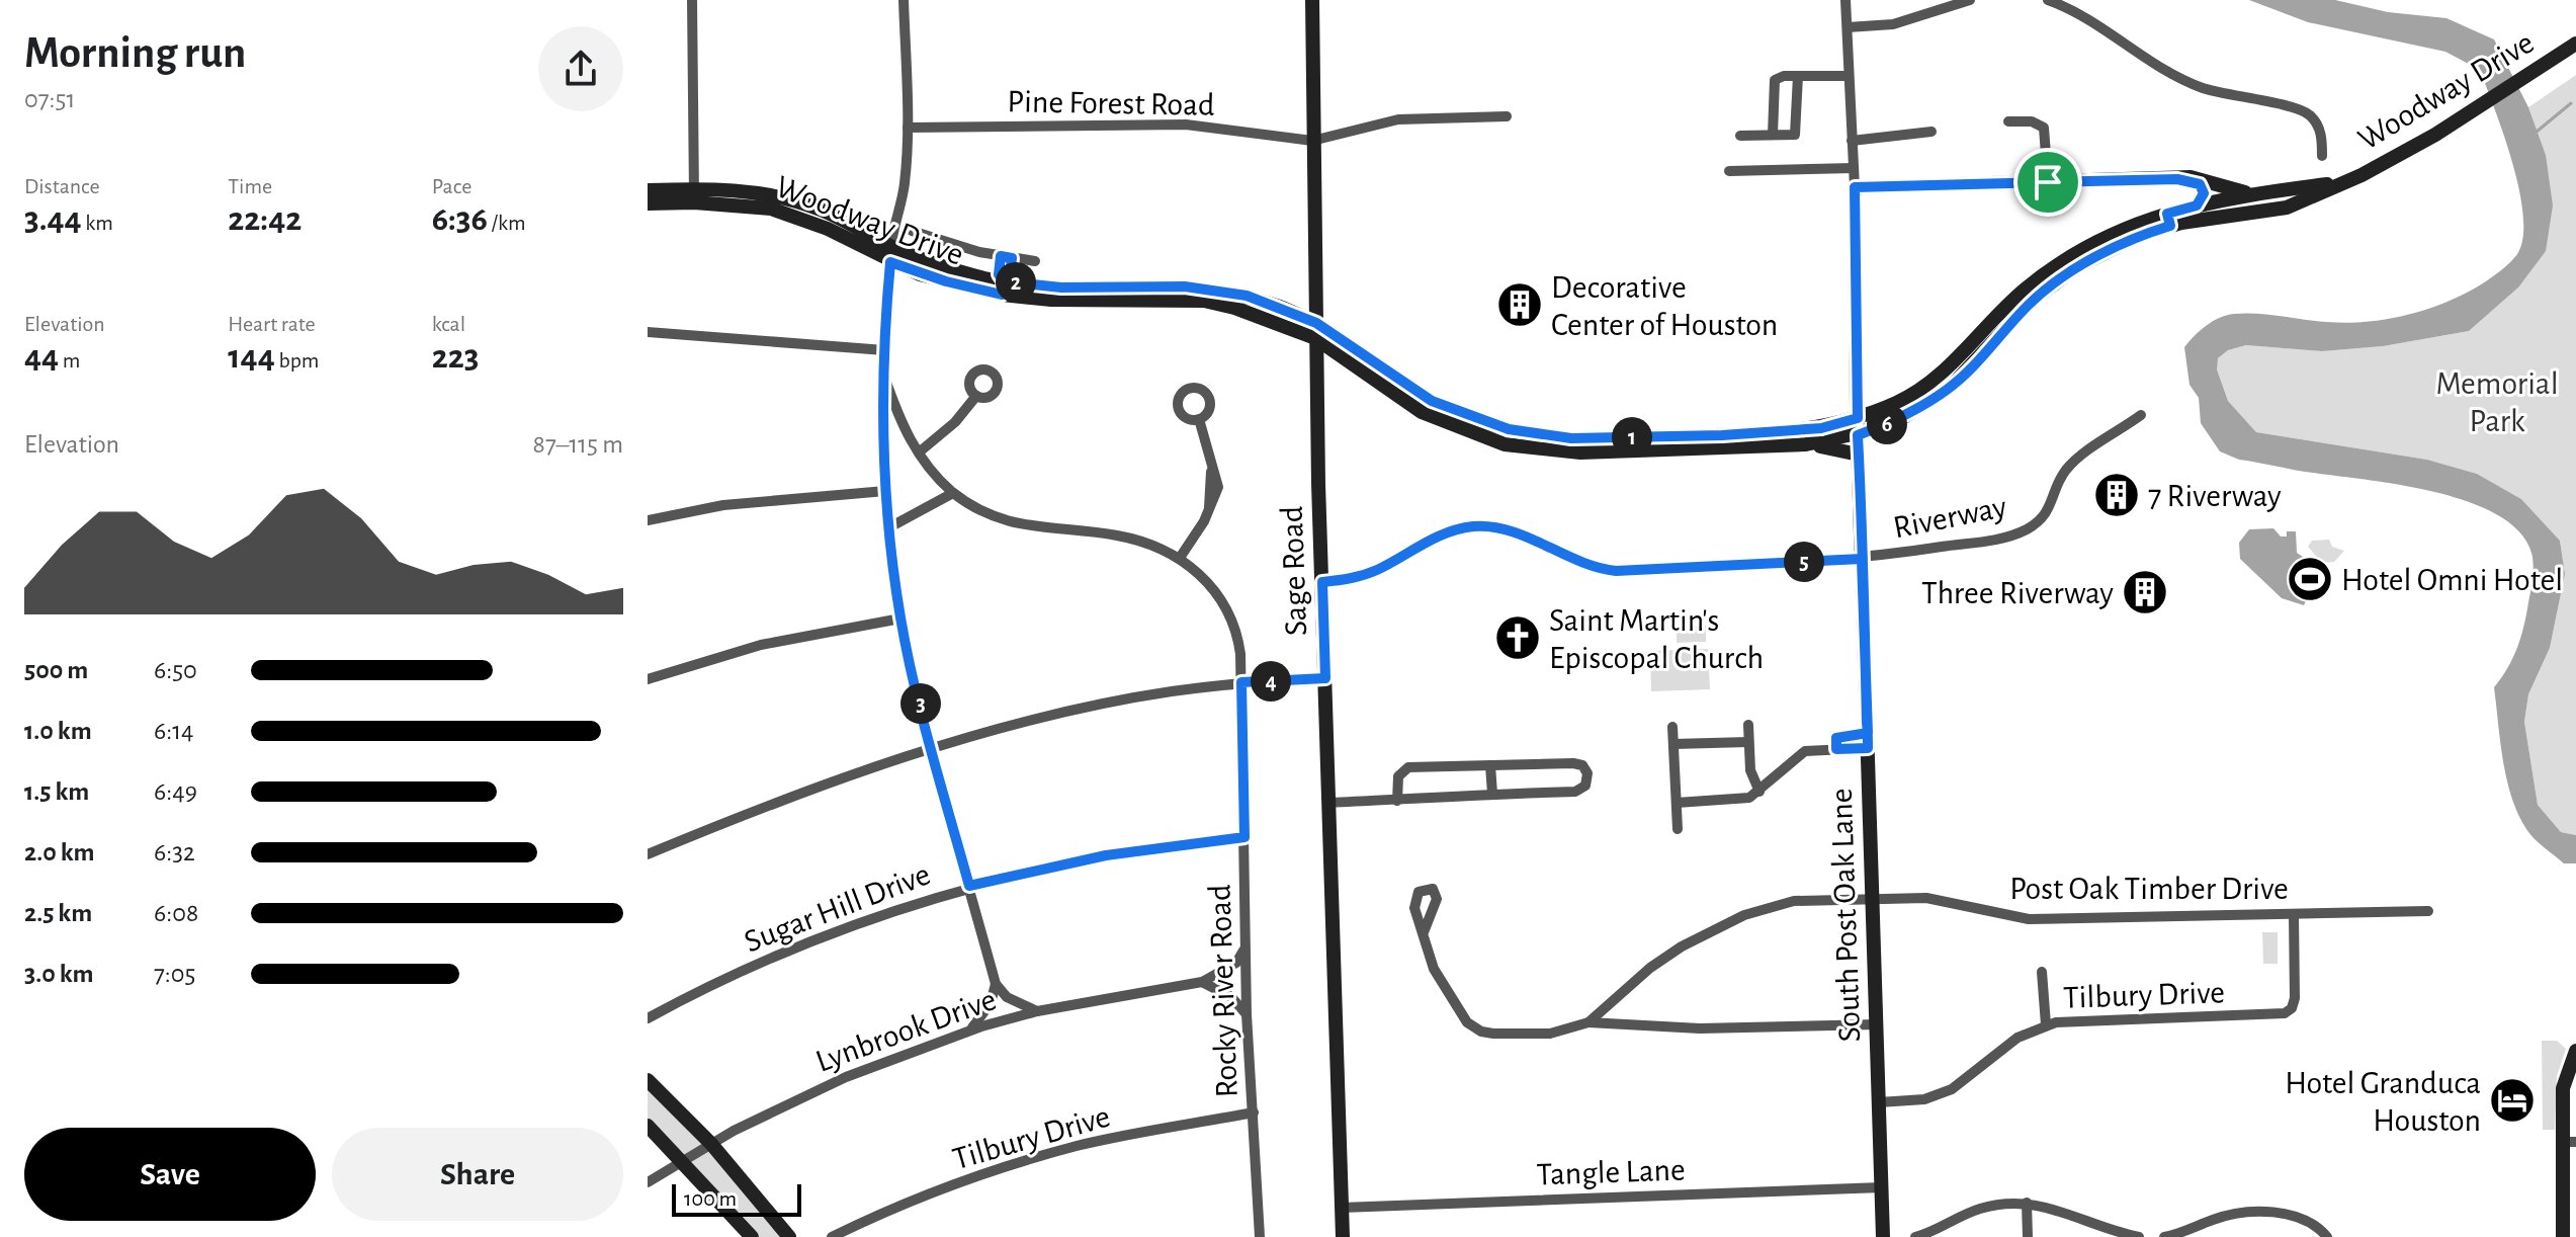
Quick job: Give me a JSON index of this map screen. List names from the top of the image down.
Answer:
{
  "streets": {
    "main road": ["Woodway Drive", "Sage Road", "South Post Oak Lane"],
    "street": [
      "Pine Forest Road",
      "Riverway",
      "Post Oak Timber Drive",
      "Sugar Hill Drive",
      "Rocky River Road",
      "Tilbury Drive",
      "Lynbrook Drive",
      "Tangle Lane"
    ]
  },
  "crossings": [
    ["Woodway Drive", "Sage Road"],
    ["Woodway Drive", "South Post Oak Lane"],
    ["Pine Forest Road", "Sage Road"],
    ["Riverway", "Sage Road"],
    ["Riverway", "South Post Oak Lane"],
    ["Sage Road", "Tangle Lane"],
    ["Post Oak Timber Drive", "South Post Oak Lane"],
    ["Post Oak Timber Drive", "Tilbury Drive"],
    ["Sugar Hill Drive", "Rocky River Road"],
    ["South Post Oak Lane", "Tilbury Drive"],
    ["South Post Oak Lane", "Tangle Lane"],
    ["Rocky River Road", "Tilbury Drive"],
    ["Rocky River Road", "Lynbrook Drive"]
  ],
  "parks": ["Memorial Park"],
  "places": {
    "building": ["Decorative Center of Houston", "7 Riverway", "Three Riverway"],
    "sports": ["Hotel Omni Hotel"],
    "church": ["Saint Martin's Episcopal Church"],
    "hotel": ["Hotel Granduca Houston"]
  },
  "scale_bar": "100 m",
  "page": {
    "heading": ["Morning run", "07:51"],
    "stats": [
      ["Distance", "3.44 km"],
      ["Time", "22:42"],
      ["Pace", "6:36 /km"],
      ["Elevation", "44 m"],
      ["Heart rate", "144 bpm"],
      ["kcal", "223"]
    ],
    "pins": [
      "2",
      "6",
      "1",
      "5",
      "4",
      "3"
    ],
    "chart": ["Elevation", "87–115 m"],
    "list": [
      {
        "name": "500 m",
        "note": "6:50"
      },
      {
        "name": "1.0 km",
        "note": "6:14"
      },
      {
        "name": "1.5 km",
        "note": "6:49"
      },
      {
        "name": "2.0 km",
        "note": "6:32"
      },
      {
        "name": "2.5 km",
        "note": "6:08"
      },
      {
        "name": "3.0 km",
        "note": "7:05"
      }
    ],
    "buttons": ["Save", "Share"],
    "scale": "100 m"
  }
}
